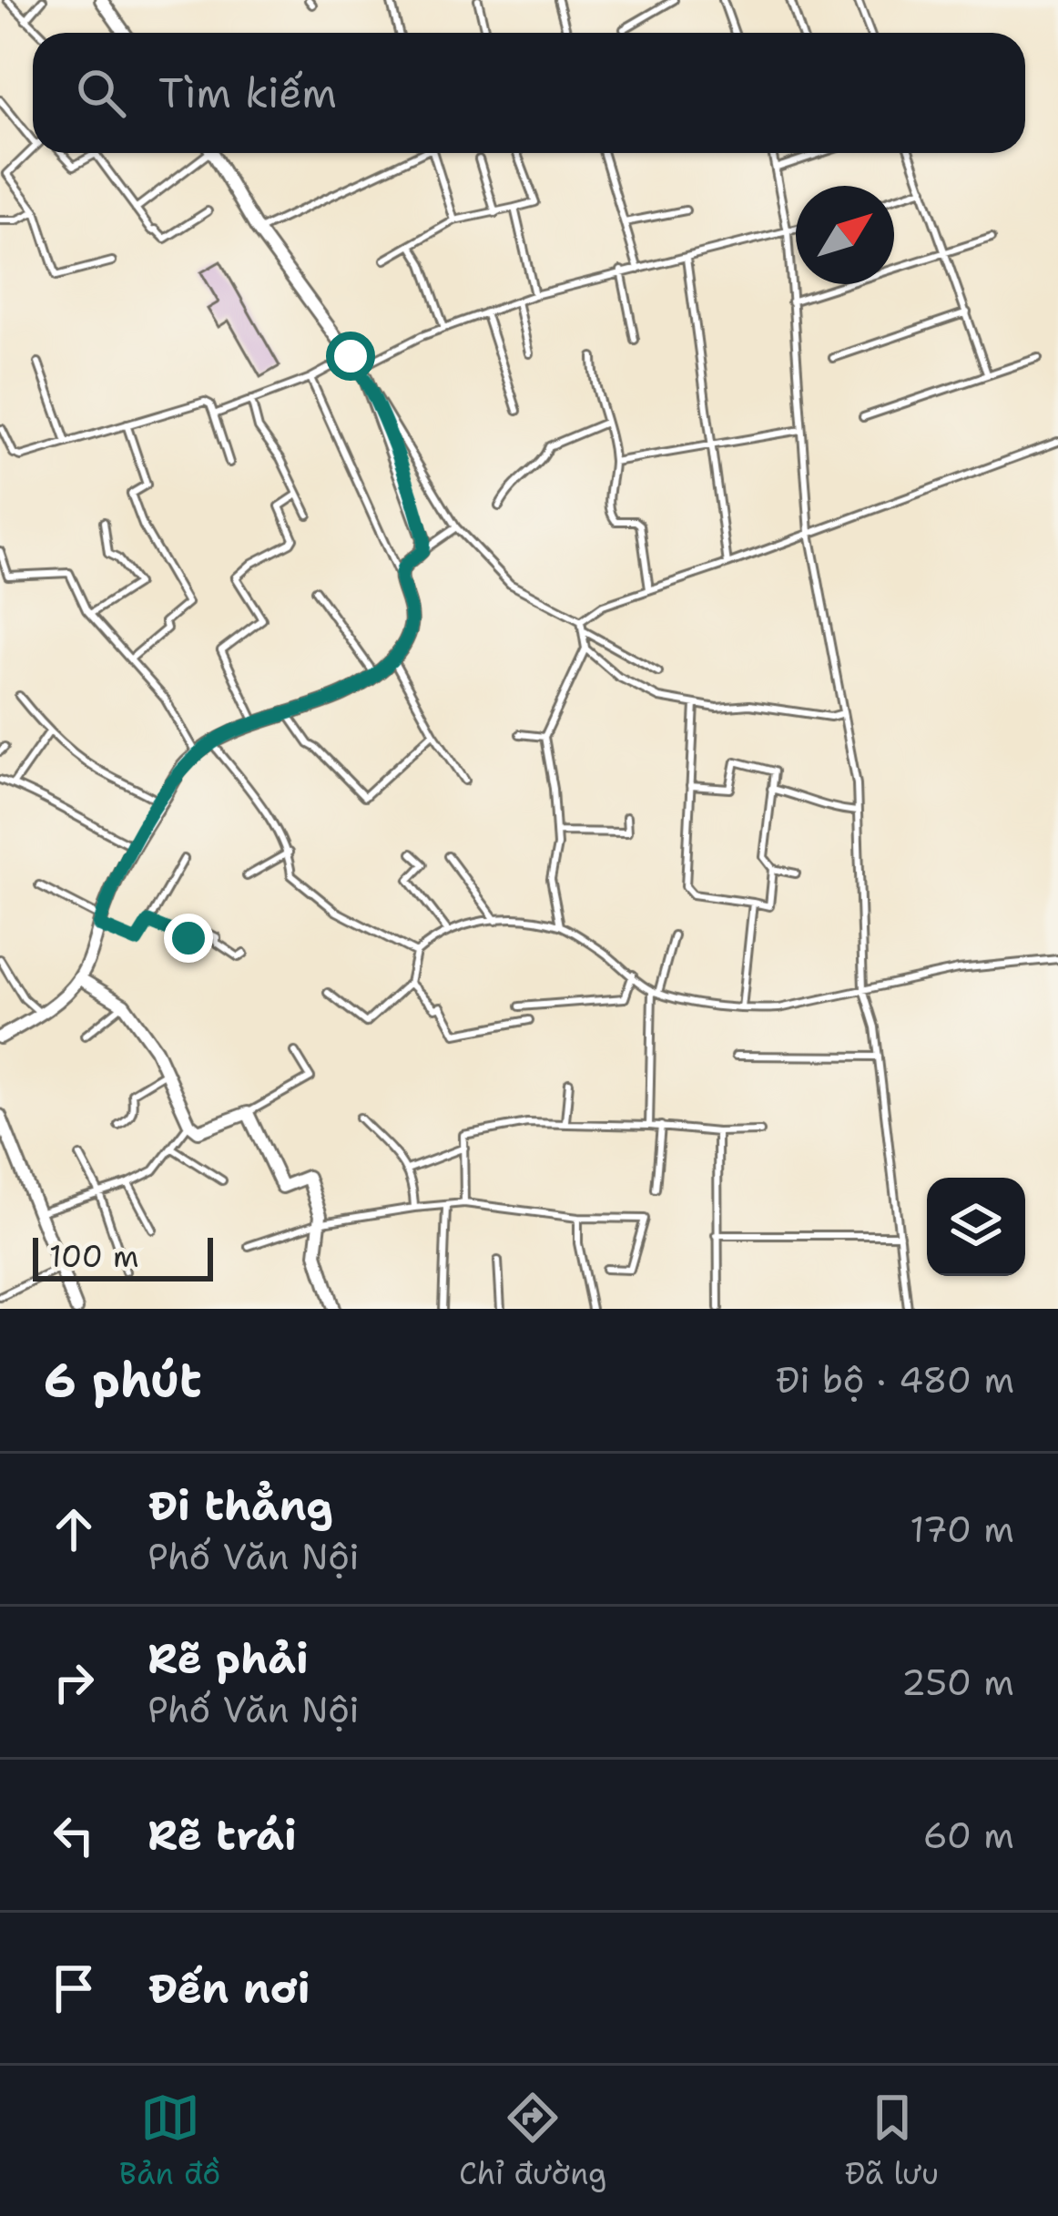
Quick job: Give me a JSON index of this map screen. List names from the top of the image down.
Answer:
{
  "scale_bar": "100 m",
  "north": "top right",
  "page": {
    "search": "Tìm kiếm",
    "scale": "100 m",
    "heading": ["6 phút", "Đi bộ · 480 m"],
    "list": [
      ["Đi thẳng", "Phố Văn Nội", "170 m"],
      ["Rẽ phải", "Phố Văn Nội", "250 m"],
      ["Rẽ trái", "60 m"],
      "Đến nơi"
    ],
    "nav": ["Bản đồ", "Chỉ đường", "Đã lưu"]
  }
}
